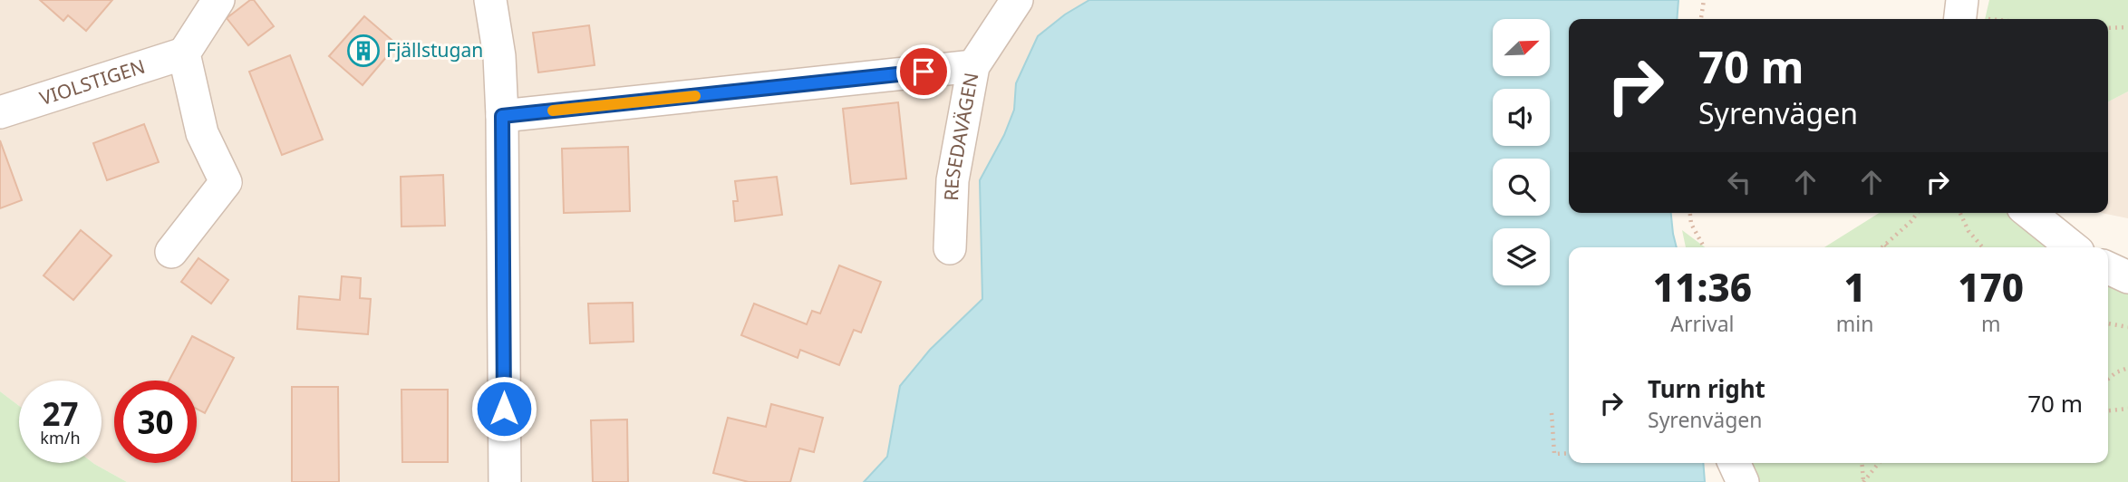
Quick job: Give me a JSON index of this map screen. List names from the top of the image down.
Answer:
{
  "streets": {
    "street": ["VIOLSTIGEN", "RESEDAVÄGEN"]
  },
  "places": {
    "building": ["Fjällstugan"]
  },
  "north": "top right",
  "page": {
    "turn": ["70 m", "Syrenvägen"],
    "eta": [
      "11:36",
      "Arrival",
      "1",
      "min",
      "170",
      "m"
    ],
    "list": [
      {
        "name": "Turn right",
        "note": "Syrenvägen",
        "value": "70 m"
      }
    ],
    "speed": "27 km/h",
    "limit": "30"
  }
}
